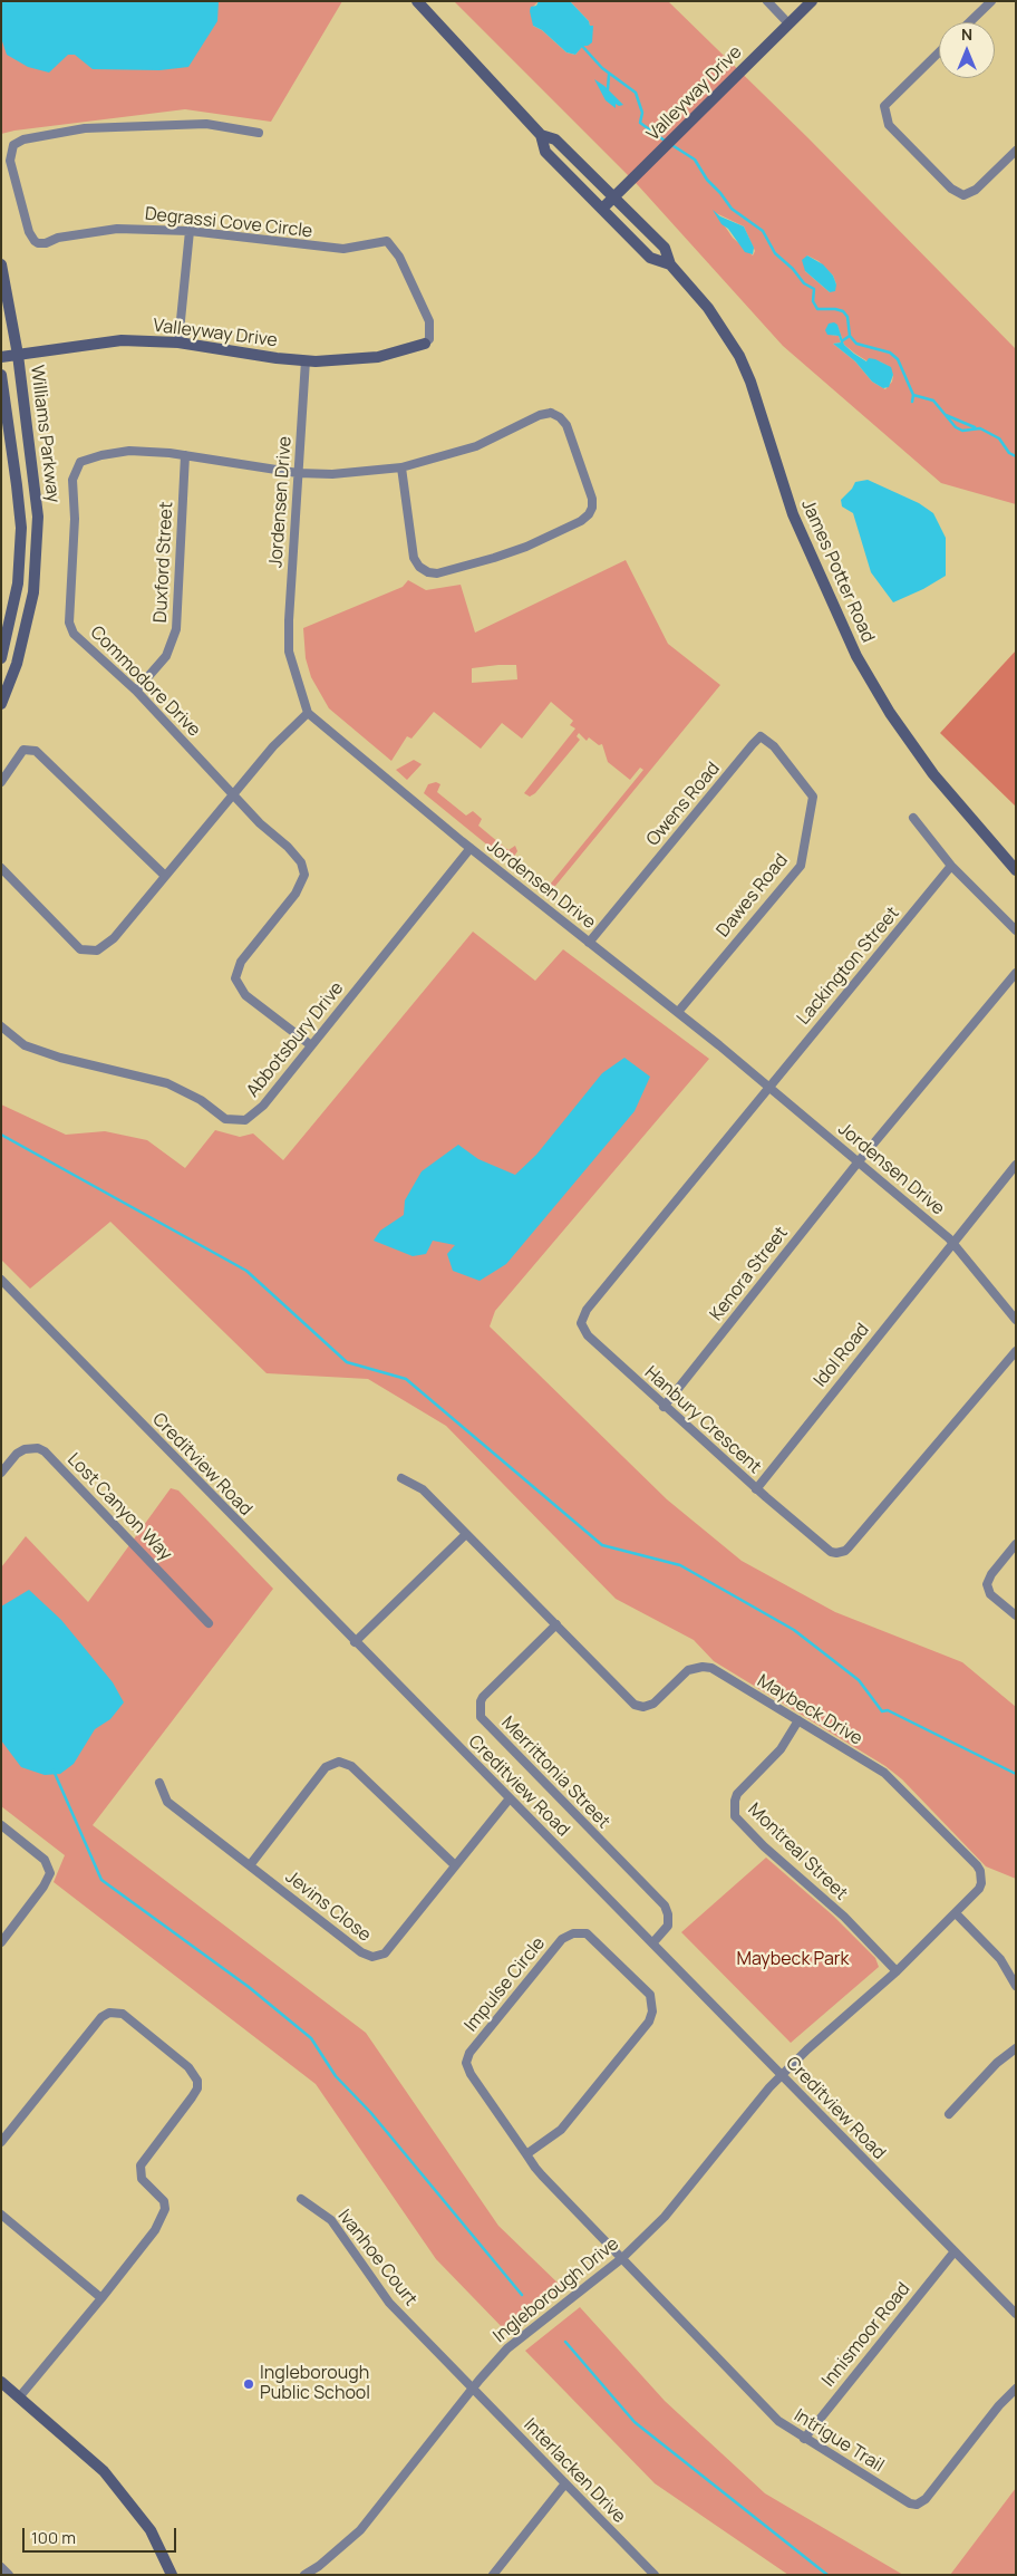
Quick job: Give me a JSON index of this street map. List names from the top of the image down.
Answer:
{
  "streets": {
    "main road": ["Valleyway Drive", "Williams Parkway", "James Potter Road"],
    "street": [
      "Degrassi Cove Circle",
      "Jordensen Drive",
      "Duxford Street",
      "Commodore Drive",
      "Owens Road",
      "Dawes Road",
      "Lackington Street",
      "Abbotsbury Drive",
      "Kenora Street",
      "Idol Road",
      "Hanbury Crescent",
      "Creditview Road",
      "Lost Canyon Way",
      "Maybeck Drive",
      "Merrittonia Street",
      "Montreal Street",
      "Jevins Close",
      "Impulse Circle",
      "Ivanhoe Court",
      "Ingleborough Drive",
      "Innismoor Road",
      "Intrigue Trail",
      "Interlacken Drive"
    ]
  },
  "crossings": [
    ["Valleyway Drive", "Degrassi Cove Circle"],
    ["Valleyway Drive", "Williams Parkway"],
    ["Valleyway Drive", "Jordensen Drive"],
    ["Valleyway Drive", "James Potter Road"],
    ["Jordensen Drive", "Commodore Drive"],
    ["Jordensen Drive", "Owens Road"],
    ["Jordensen Drive", "Dawes Road"],
    ["Jordensen Drive", "Lackington Street"],
    ["Jordensen Drive", "Abbotsbury Drive"],
    ["Jordensen Drive", "Kenora Street"],
    ["Jordensen Drive", "Idol Road"],
    ["Jordensen Drive", "Hanbury Crescent"],
    ["Duxford Street", "Commodore Drive"],
    ["Commodore Drive", "Abbotsbury Drive"],
    ["Owens Road", "Dawes Road"],
    ["Lackington Street", "Hanbury Crescent"],
    ["Kenora Street", "Hanbury Crescent"],
    ["Idol Road", "Hanbury Crescent"],
    ["Creditview Road", "Maybeck Drive"],
    ["Creditview Road", "Merrittonia Street"],
    ["Creditview Road", "Jevins Close"],
    ["Creditview Road", "Ingleborough Drive"],
    ["Creditview Road", "Innismoor Road"],
    ["Maybeck Drive", "Merrittonia Street"],
    ["Maybeck Drive", "Montreal Street"],
    ["Maybeck Drive", "Ingleborough Drive"],
    ["Impulse Circle", "Ingleborough Drive"],
    ["Impulse Circle", "Intrigue Trail"],
    ["Ivanhoe Court", "Ingleborough Drive"],
    ["Ivanhoe Court", "Interlacken Drive"],
    ["Ingleborough Drive", "Intrigue Trail"],
    ["Ingleborough Drive", "Interlacken Drive"],
    ["Innismoor Road", "Intrigue Trail"]
  ],
  "parks": ["Maybeck Park"],
  "places": ["Ingleborough Public School"],
  "scale_bar": "100 m",
  "north": "top"
}
